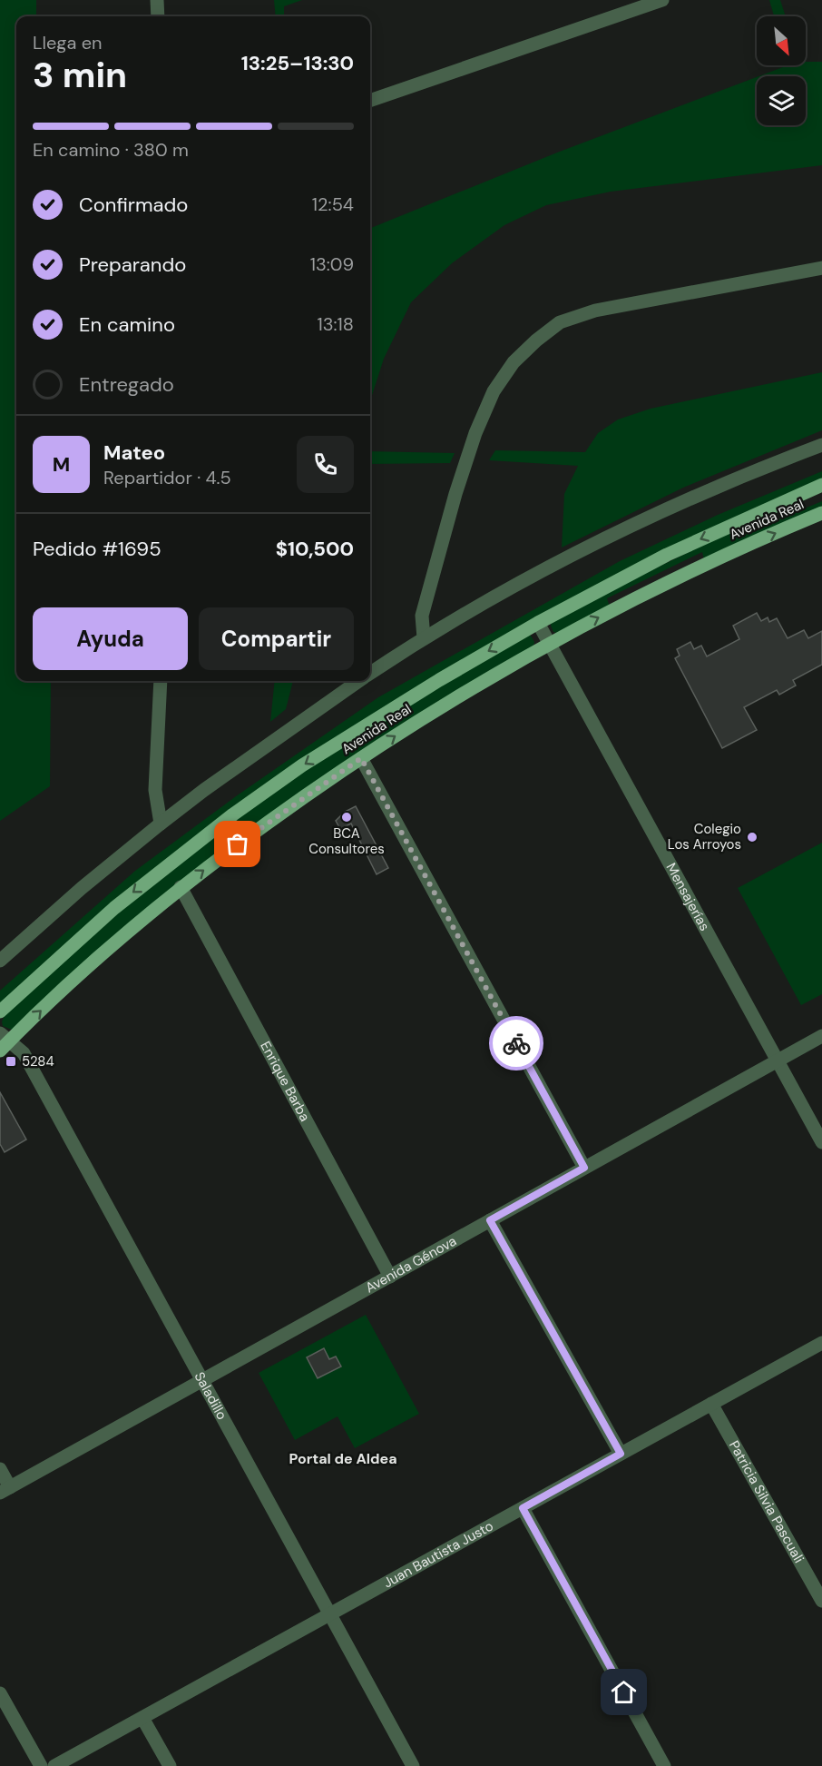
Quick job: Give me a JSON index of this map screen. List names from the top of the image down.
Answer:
{
  "streets": {
    "main road": ["Avenida Real"],
    "street": [
      "Mensajerías",
      "Enrique Barba",
      "Avenida Génova",
      "Saladillo",
      "Patricia Silvia Pascuali",
      "Juan Bautista Justo"
    ]
  },
  "crossings": [
    ["Avenida Real", "Mensajerías"],
    ["Avenida Real", "Enrique Barba"],
    ["Avenida Real", "Saladillo"],
    ["Mensajerías", "Avenida Génova"],
    ["Enrique Barba", "Avenida Génova"],
    ["Avenida Génova", "Saladillo"],
    ["Saladillo", "Juan Bautista Justo"],
    ["Patricia Silvia Pascuali", "Juan Bautista Justo"]
  ],
  "districts": ["Portal de Aldea"],
  "places": {
    "other": ["BCA Consultores", "Colegio Los Arroyos"],
    "transit": ["5284"]
  },
  "north": "bottom right",
  "page": {
    "heading": ["3 min", "Llega en", "13:25–13:30"],
    "panel": [
      "Mateo",
      "Repartidor · 4.5",
      "Pedido #1695",
      "$10,500"
    ],
    "bar": "En camino · 380 m",
    "list": [
      ["Confirmado", "12:54"],
      ["Preparando", "13:09"],
      ["En camino", "13:18"],
      "Entregado"
    ],
    "round": "M",
    "buttons": ["Ayuda", "Compartir"]
  }
}
